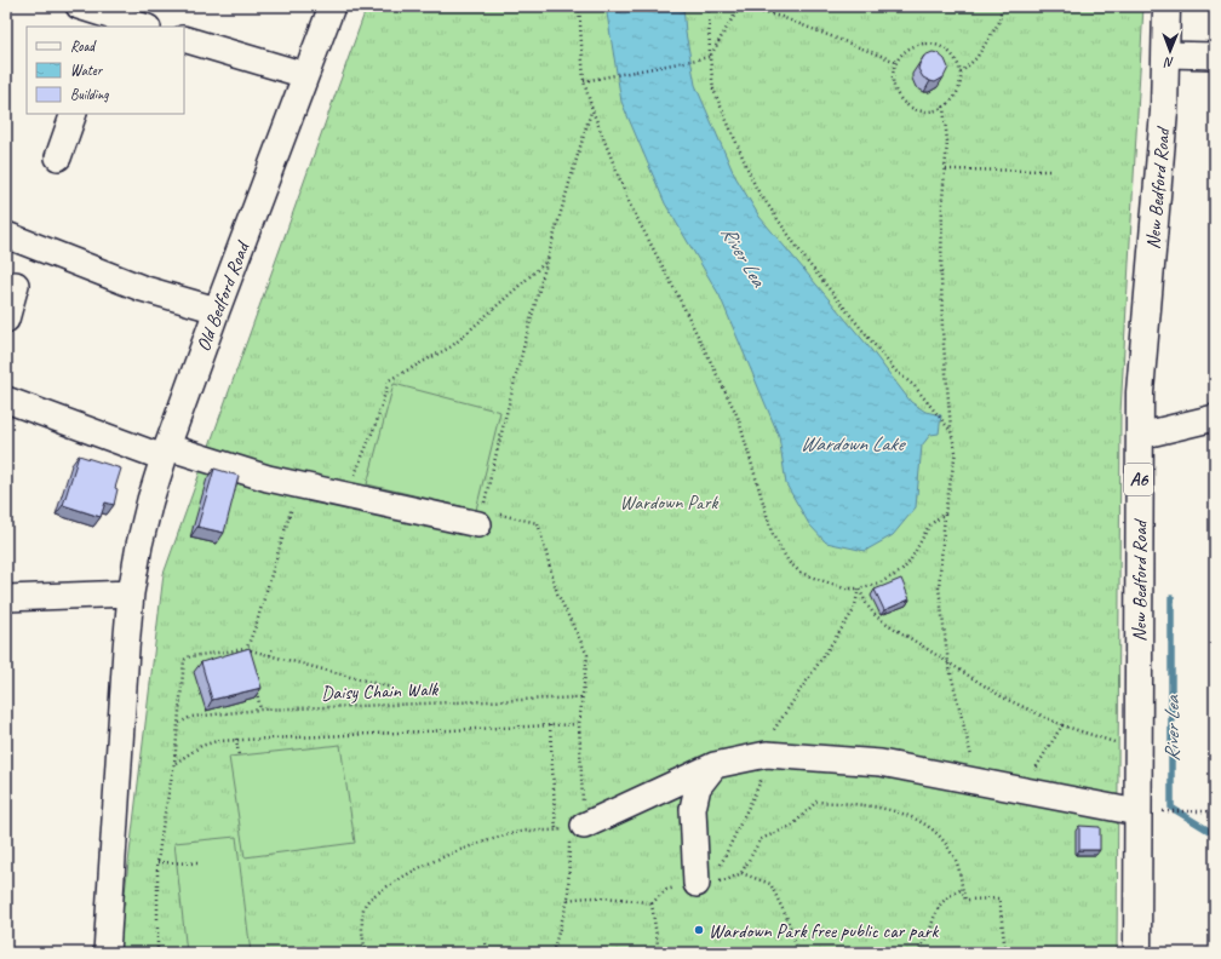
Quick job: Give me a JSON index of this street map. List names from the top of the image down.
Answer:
{
  "streets": {
    "highway": ["New Bedford Road", "A6"],
    "street": ["Old Bedford Road"],
    "path": ["Daisy Chain Walk"]
  },
  "water": ["River Lea", "Wardown Lake"],
  "parks": ["Wardown Park"],
  "places": ["Wardown Park free public car park"],
  "legend": ["Road", "Water", "Building"],
  "north": "bottom"
}
